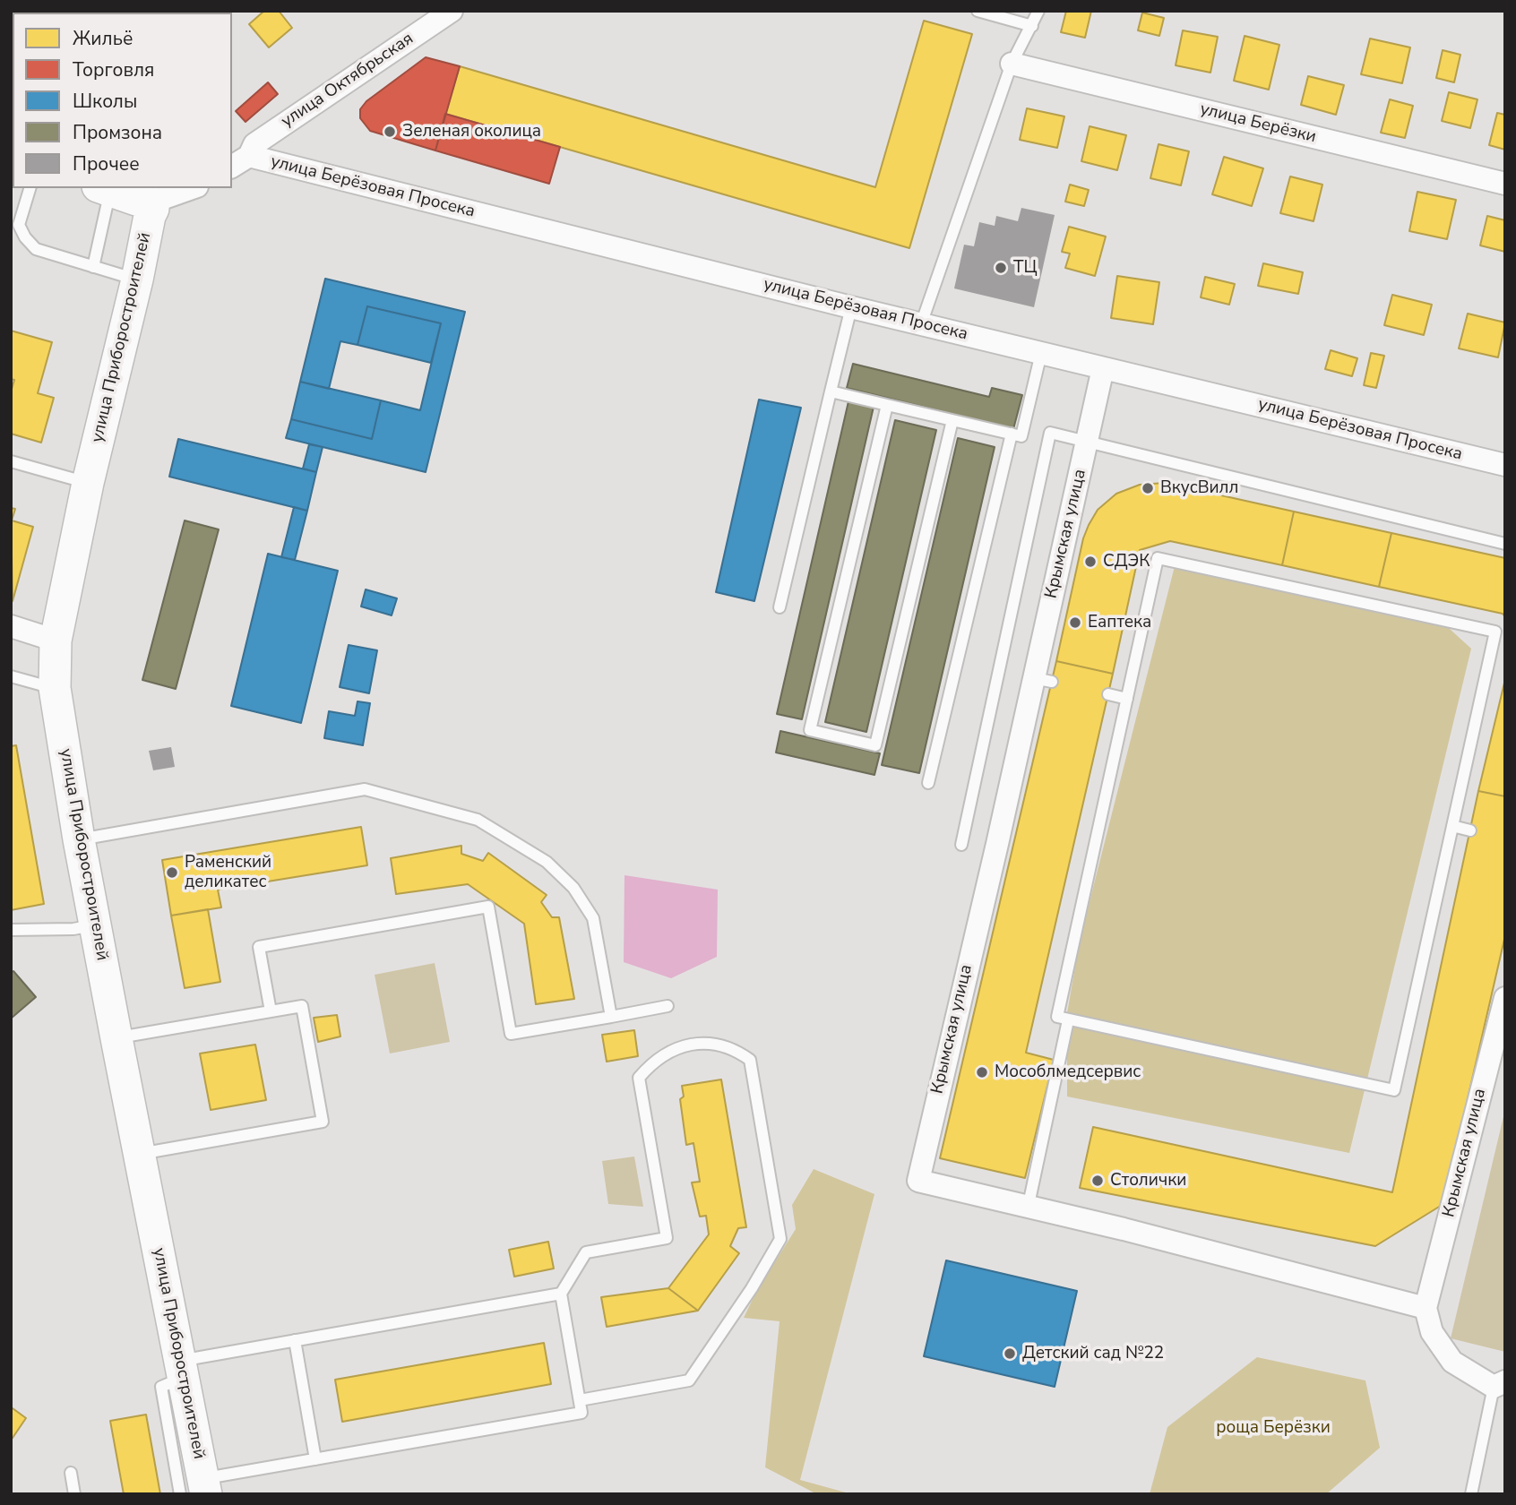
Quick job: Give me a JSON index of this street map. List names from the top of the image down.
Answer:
{
  "streets": {
    "street": [
      "улица Октябрьская",
      "улица Берёзки",
      "улица Берёзовая Просека",
      "улица Приборостроителей",
      "Крымская улица"
    ]
  },
  "crossings": [
    ["улица Октябрьская", "улица Берёзовая Просека"],
    ["улица Берёзовая Просека", "Крымская улица"]
  ],
  "parks": ["роща Берёзки"],
  "places": [
    "Зеленая околица",
    "ТЦ",
    "ВкусВилл",
    "СДЭК",
    "Еаптека",
    "Раменский деликатес",
    "Мособлмедсервис",
    "Столички",
    "Детский сад №22"
  ],
  "legend": [
    "Жильё",
    "Торговля",
    "Школы",
    "Промзона",
    "Прочее"
  ]
}
